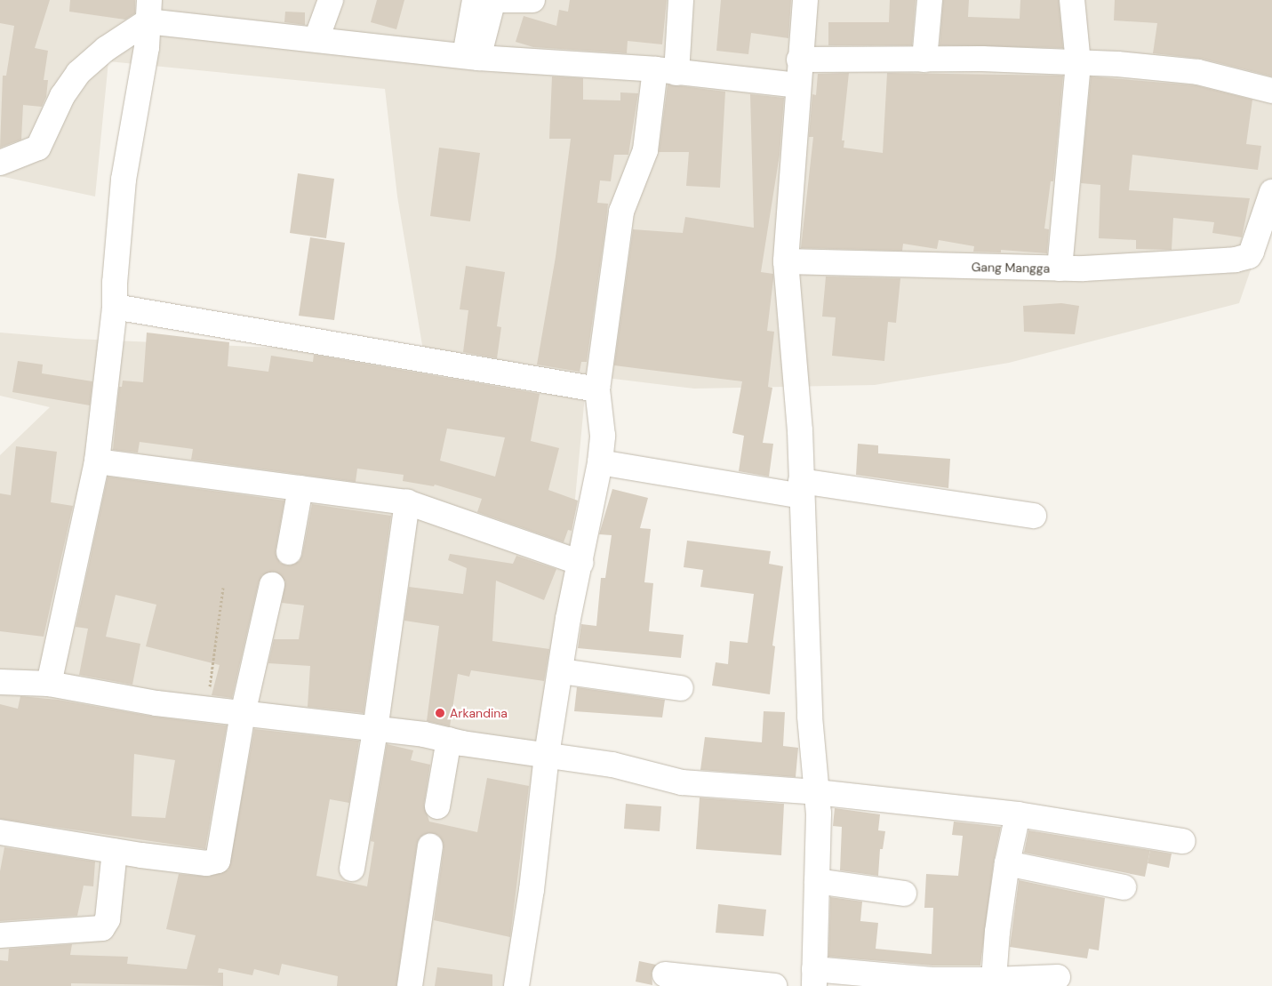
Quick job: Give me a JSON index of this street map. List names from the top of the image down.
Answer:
{
  "streets": {
    "street": ["Gang Mangga"]
  },
  "places": ["Arkandina"]
}
